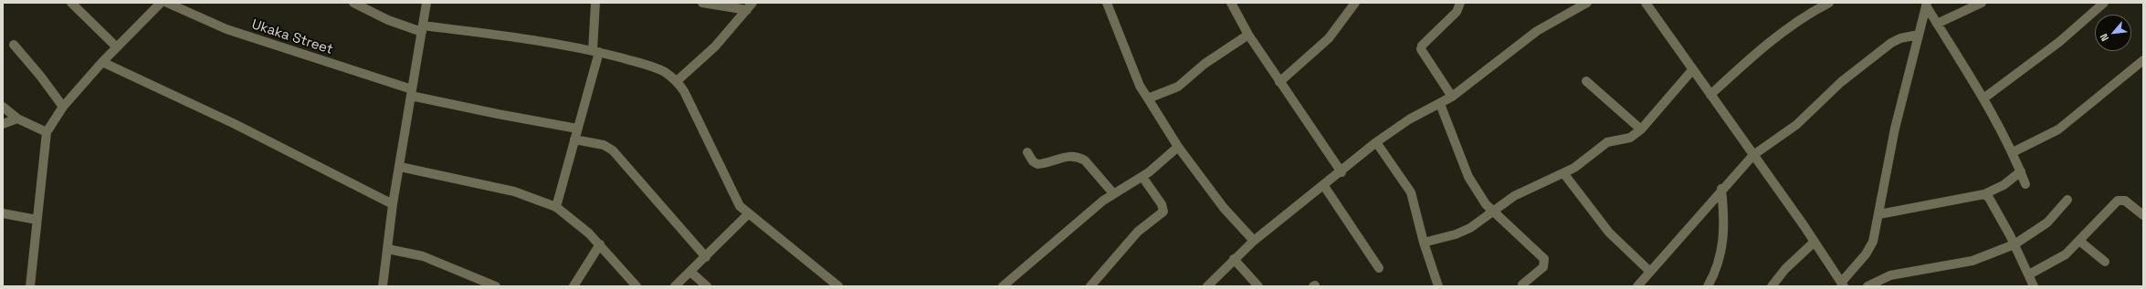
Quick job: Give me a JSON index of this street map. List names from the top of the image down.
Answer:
{
  "streets": {
    "street": ["Ukaka Street"]
  },
  "north": "bottom left"
}
